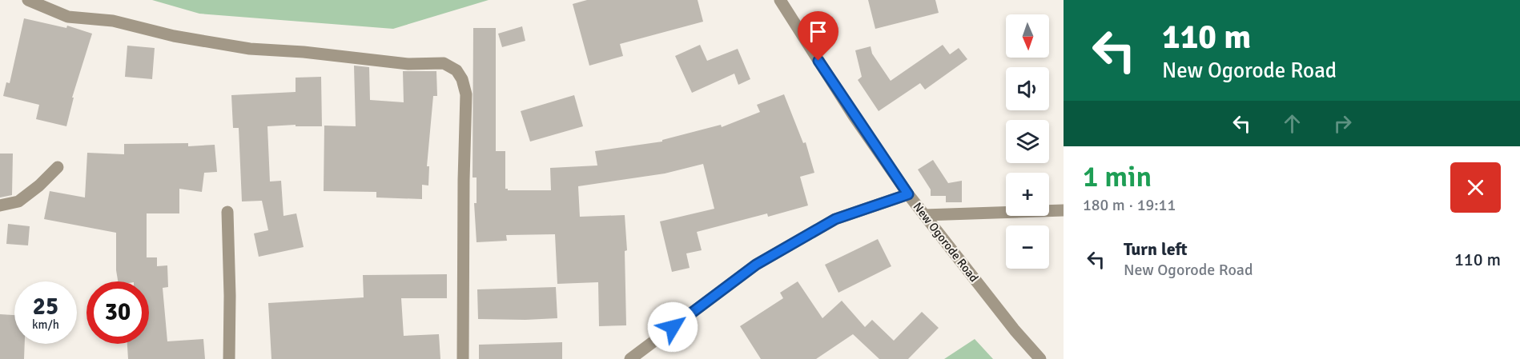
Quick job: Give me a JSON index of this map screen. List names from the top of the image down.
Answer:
{
  "streets": {
    "street": ["New Ogorode Road"]
  },
  "north": "bottom",
  "page": {
    "turn": ["110 m", "New Ogorode Road"],
    "map_buttons": ["+", "−"],
    "heading": ["1 min", "180 m · 19:11"],
    "list": [
      {
        "name": "Turn left",
        "note": "New Ogorode Road",
        "value": "110 m"
      }
    ],
    "speed": "25 km/h",
    "limit": "30"
  }
}
